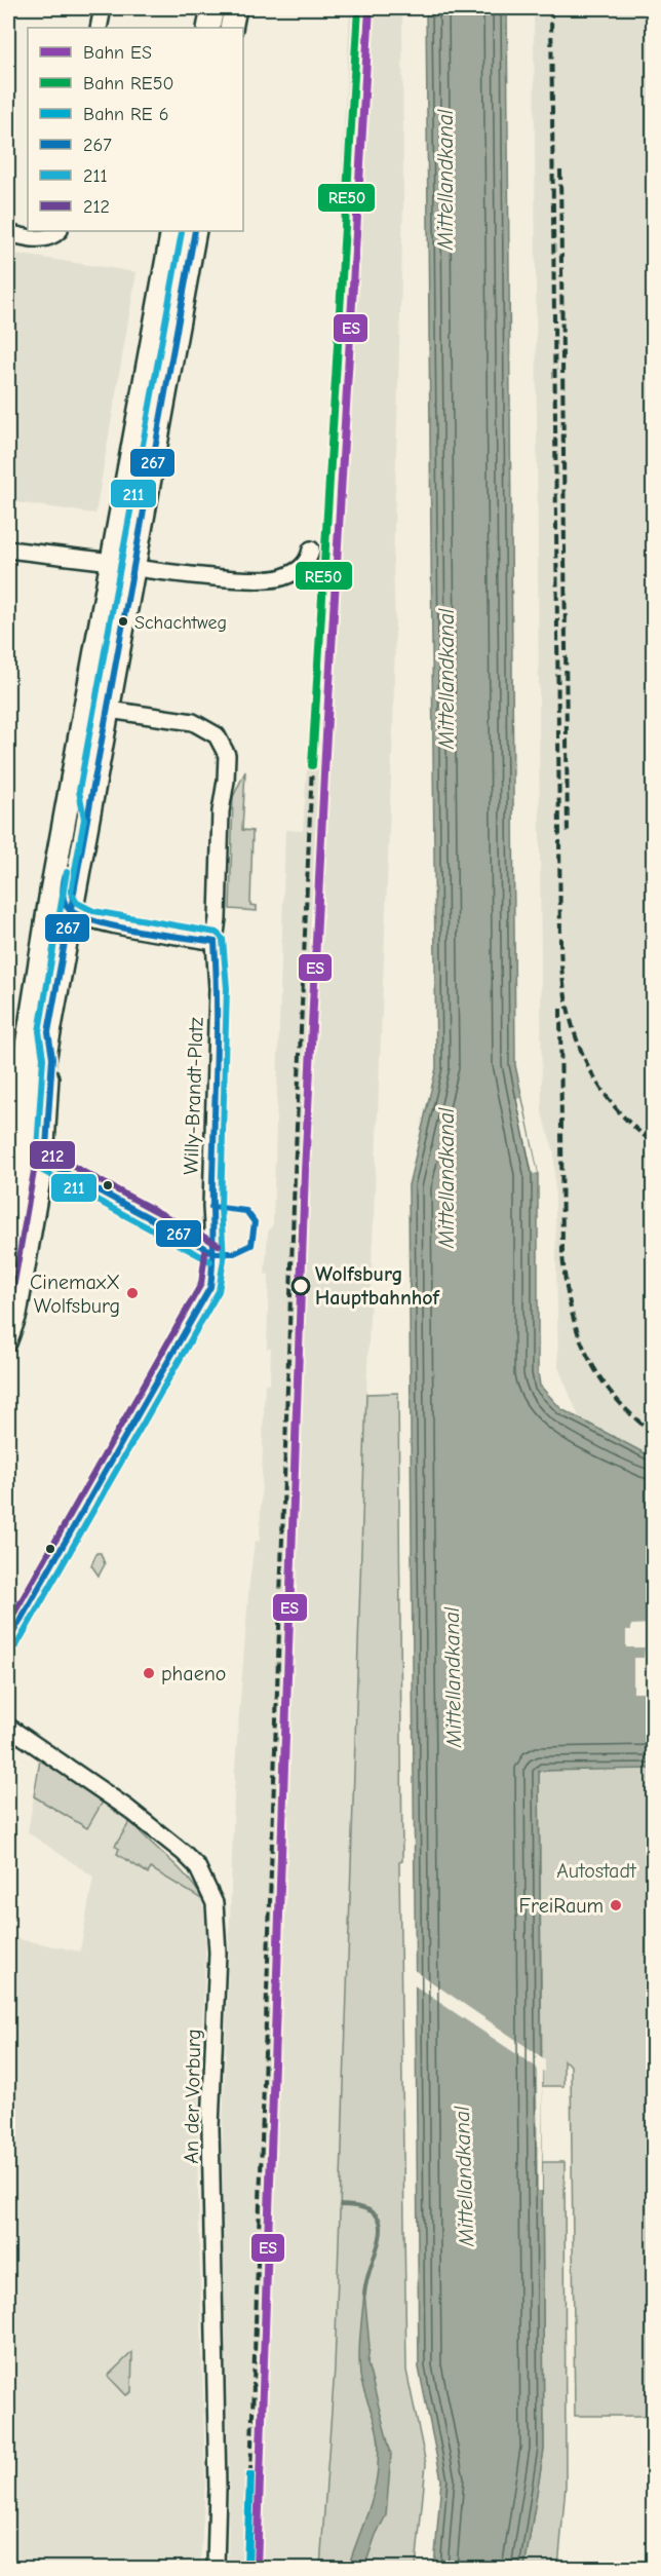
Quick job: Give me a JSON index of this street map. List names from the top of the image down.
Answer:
{
  "streets": {
    "street": ["Willy-Brandt-Platz", "An der Vorburg"]
  },
  "water": ["Mittellandkanal"],
  "parks": ["Autostadt"],
  "places": [
    "Schachtweg",
    "Wolfsburg Hauptbahnhof",
    "CinemaxX Wolfsburg",
    "phaeno",
    "FreiRaum"
  ],
  "lines": [
    "rail line ES",
    "rail line RE50",
    "transit line 267",
    "transit line 211",
    "transit line 212"
  ],
  "legend": [
    "Bahn ES",
    "Bahn RE50",
    "Bahn RE 6",
    "267",
    "211",
    "212"
  ]
}
